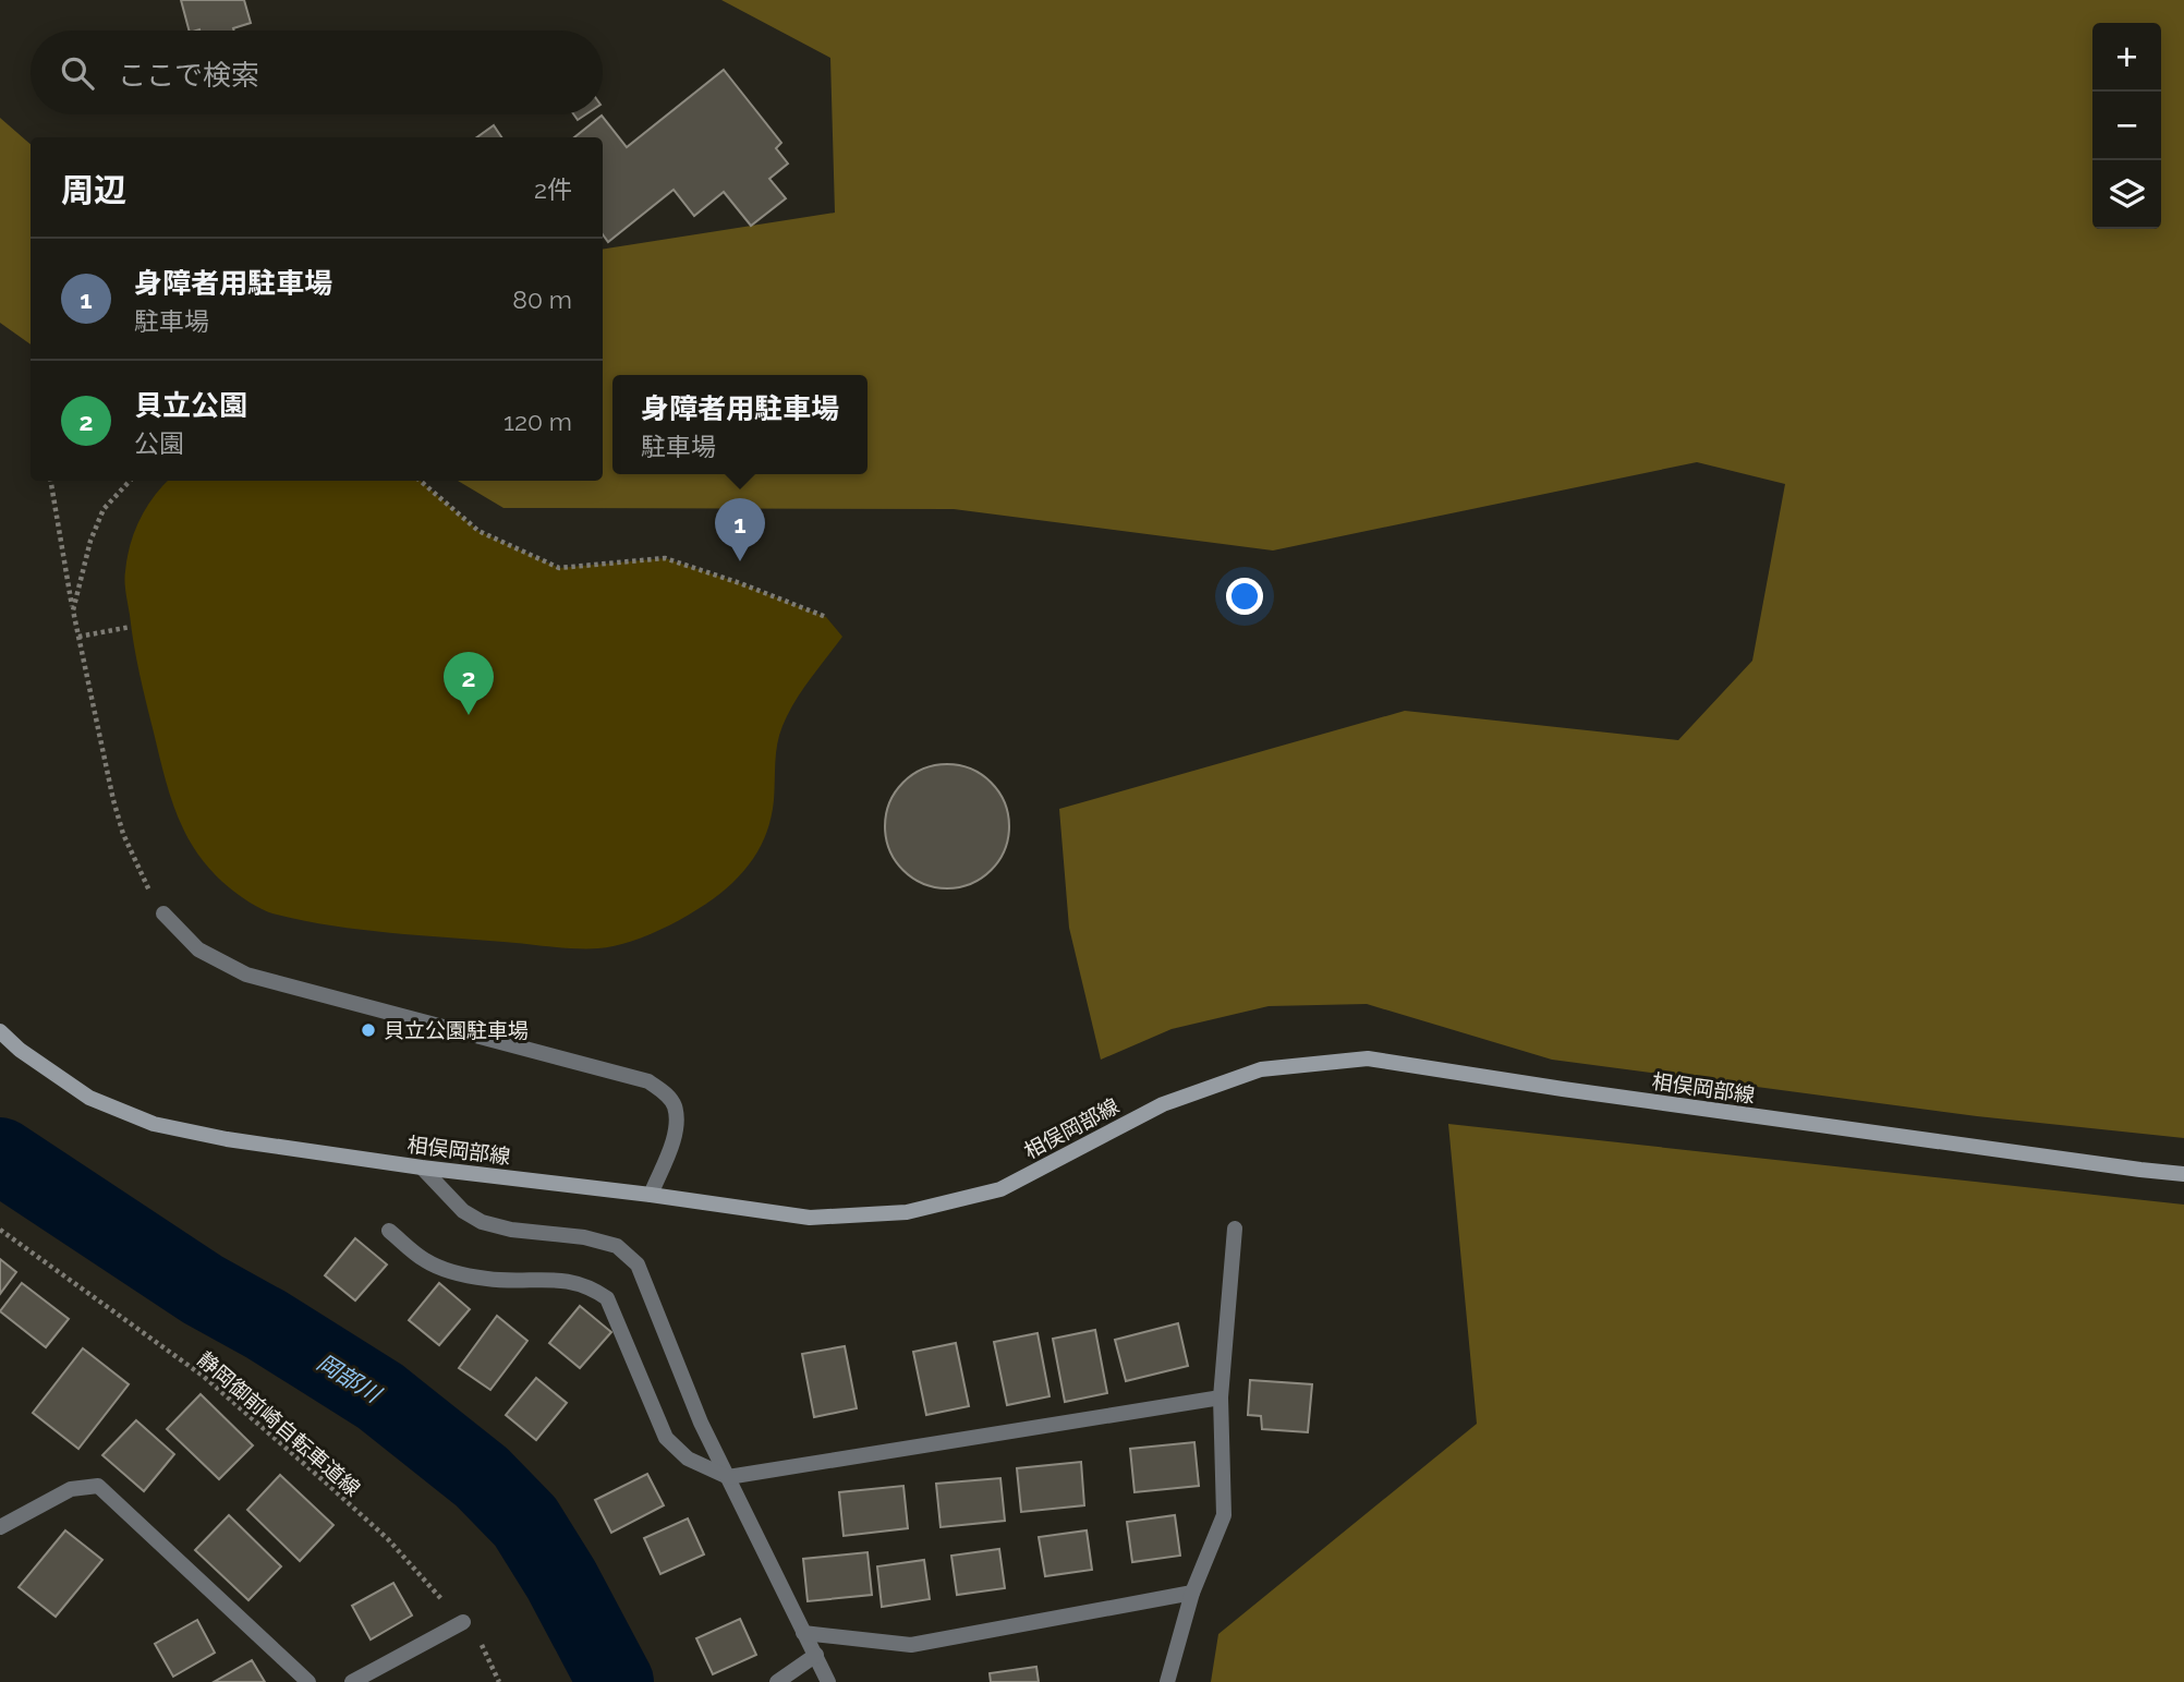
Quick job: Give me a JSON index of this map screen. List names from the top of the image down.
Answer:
{
  "streets": {
    "main road": ["相俣岡部線"],
    "path": ["静岡御前崎自転車道線"]
  },
  "water": ["岡部川"],
  "places": ["貝立公園駐車場"],
  "page": {
    "map_buttons": ["+", "−"],
    "search": "ここで検索",
    "heading": ["周辺", "2件"],
    "list": [
      {
        "mark": "1",
        "name": "身障者用駐車場",
        "note": "駐車場",
        "value": "80 m"
      },
      {
        "mark": "2",
        "name": "貝立公園",
        "note": "公園",
        "value": "120 m"
      }
    ],
    "popup": ["身障者用駐車場", "駐車場"],
    "pins": ["1", "2"]
  }
}
